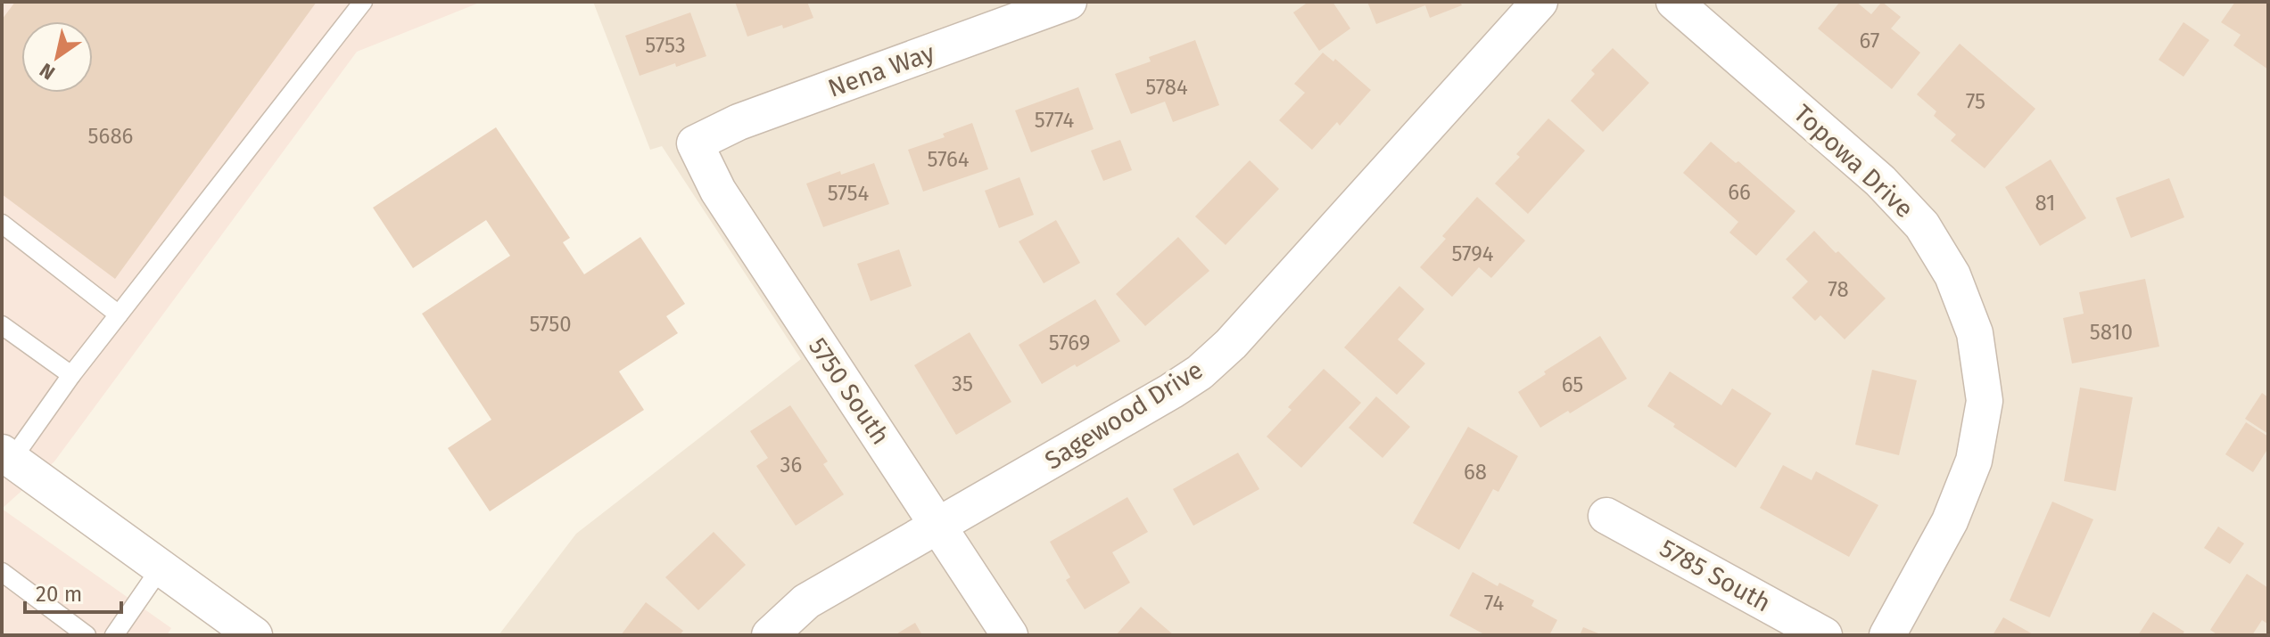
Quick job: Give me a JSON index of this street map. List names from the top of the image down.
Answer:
{
  "streets": {
    "street": [
      "Nena Way",
      "Topowa Drive",
      "5750 South",
      "Sagewood Drive",
      "5785 South"
    ]
  },
  "crossings": [
    ["Nena Way", "5750 South"],
    ["5750 South", "Sagewood Drive"]
  ],
  "house_numbers": [
    "67",
    "5753",
    "5784",
    "75",
    "5774",
    "5686",
    "5764",
    "66",
    "5754",
    "81",
    "5794",
    "78",
    "5750",
    "5810",
    "5769",
    "35",
    "65",
    "36",
    "68",
    "74"
  ],
  "scale_bar": "20 m",
  "north": "bottom left"
}
